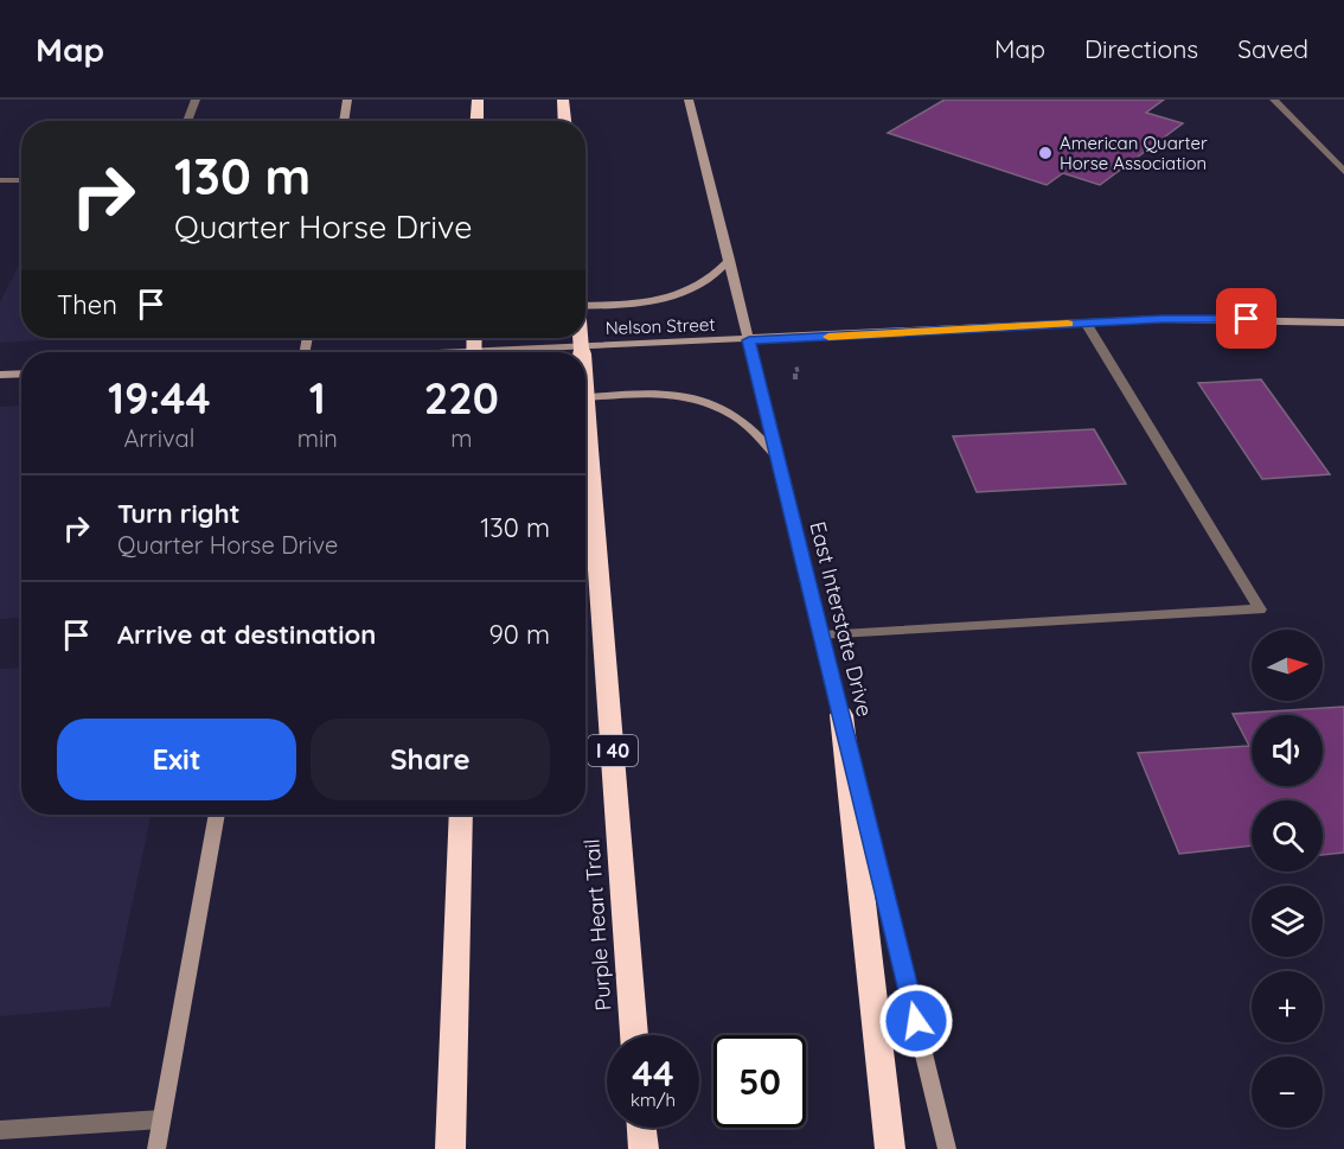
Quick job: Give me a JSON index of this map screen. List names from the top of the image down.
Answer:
{
  "streets": {
    "highway": ["I 40", "Purple Heart Trail"],
    "main road": ["Nelson Street", "East Interstate Drive"]
  },
  "crossings": [
    ["Nelson Street", "East Interstate Drive"]
  ],
  "places": ["American Quarter Horse Association"],
  "north": "right",
  "page": {
    "header": "Map",
    "nav": ["Map", "Directions", "Saved"],
    "turn": ["130 m", "Quarter Horse Drive"],
    "then": "Then",
    "eta": [
      "19:44",
      "Arrival",
      "1",
      "min",
      "220",
      "m"
    ],
    "list": [
      {
        "name": "Turn right",
        "note": "Quarter Horse Drive",
        "value": "130 m"
      },
      {
        "name": "Arrive at destination",
        "value": "90 m"
      }
    ],
    "map_buttons": ["+", "−"],
    "buttons": ["Exit", "Share"],
    "speed": "44 km/h",
    "limit": "50"
  }
}
